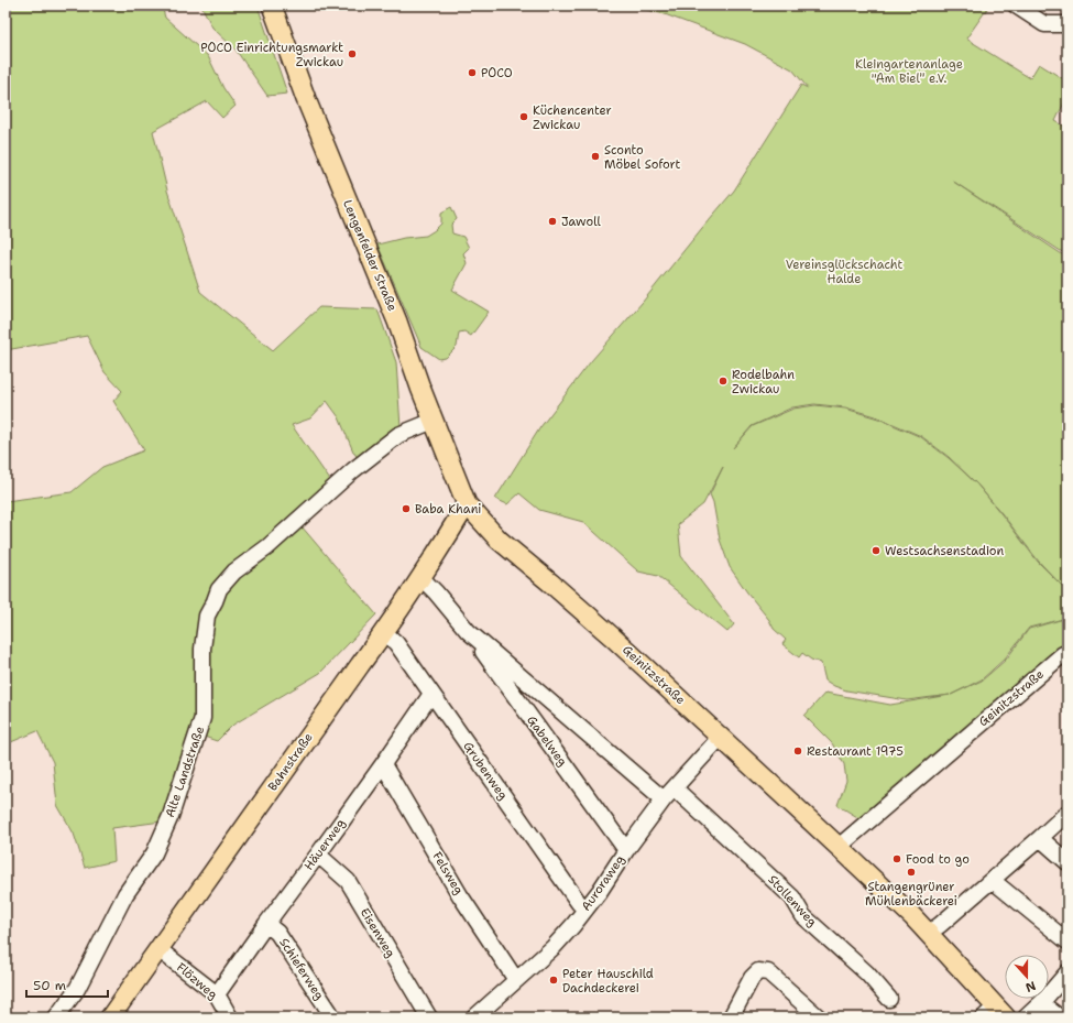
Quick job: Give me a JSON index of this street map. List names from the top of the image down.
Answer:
{
  "streets": {
    "main road": ["Lengenfelder Straße", "Geinitzstraße", "Bahnstraße"],
    "street": [
      "Gabelweg",
      "Grubenweg",
      "Alte Landstraße",
      "Häuerweg",
      "Felsweg",
      "Auroraweg",
      "Stollenweg",
      "Eisenweg",
      "Schieferweg",
      "Flözweg"
    ]
  },
  "crossings": [
    ["Lengenfelder Straße", "Geinitzstraße"],
    ["Lengenfelder Straße", "Bahnstraße"],
    ["Lengenfelder Straße", "Alte Landstraße"],
    ["Geinitzstraße", "Bahnstraße"],
    ["Geinitzstraße", "Auroraweg"],
    ["Gabelweg", "Bahnstraße"],
    ["Gabelweg", "Auroraweg"],
    ["Bahnstraße", "Grubenweg"],
    ["Bahnstraße", "Flözweg"],
    ["Grubenweg", "Häuerweg"],
    ["Grubenweg", "Auroraweg"],
    ["Häuerweg", "Felsweg"],
    ["Häuerweg", "Eisenweg"],
    ["Häuerweg", "Schieferweg"],
    ["Häuerweg", "Flözweg"],
    ["Felsweg", "Auroraweg"],
    ["Auroraweg", "Stollenweg"]
  ],
  "parks": ["Kleingartenanlage \"Am Biel\" e.V.", "Vereinsglückschacht Halde"],
  "places": [
    "POCO Einrichtungsmarkt Zwickau",
    "POCO",
    "Küchencenter Zwickau",
    "Sconto Möbel Sofort",
    "Jawoll",
    "Rodelbahn Zwickau",
    "Baba Khani",
    "Westsachsenstadion",
    "Restaurant 1975",
    "Food to go",
    "Stangengrüner Mühlenbäckerei",
    "Peter Hauschild Dachdeckerei"
  ],
  "scale_bar": "50 m",
  "north": "bottom"
}
